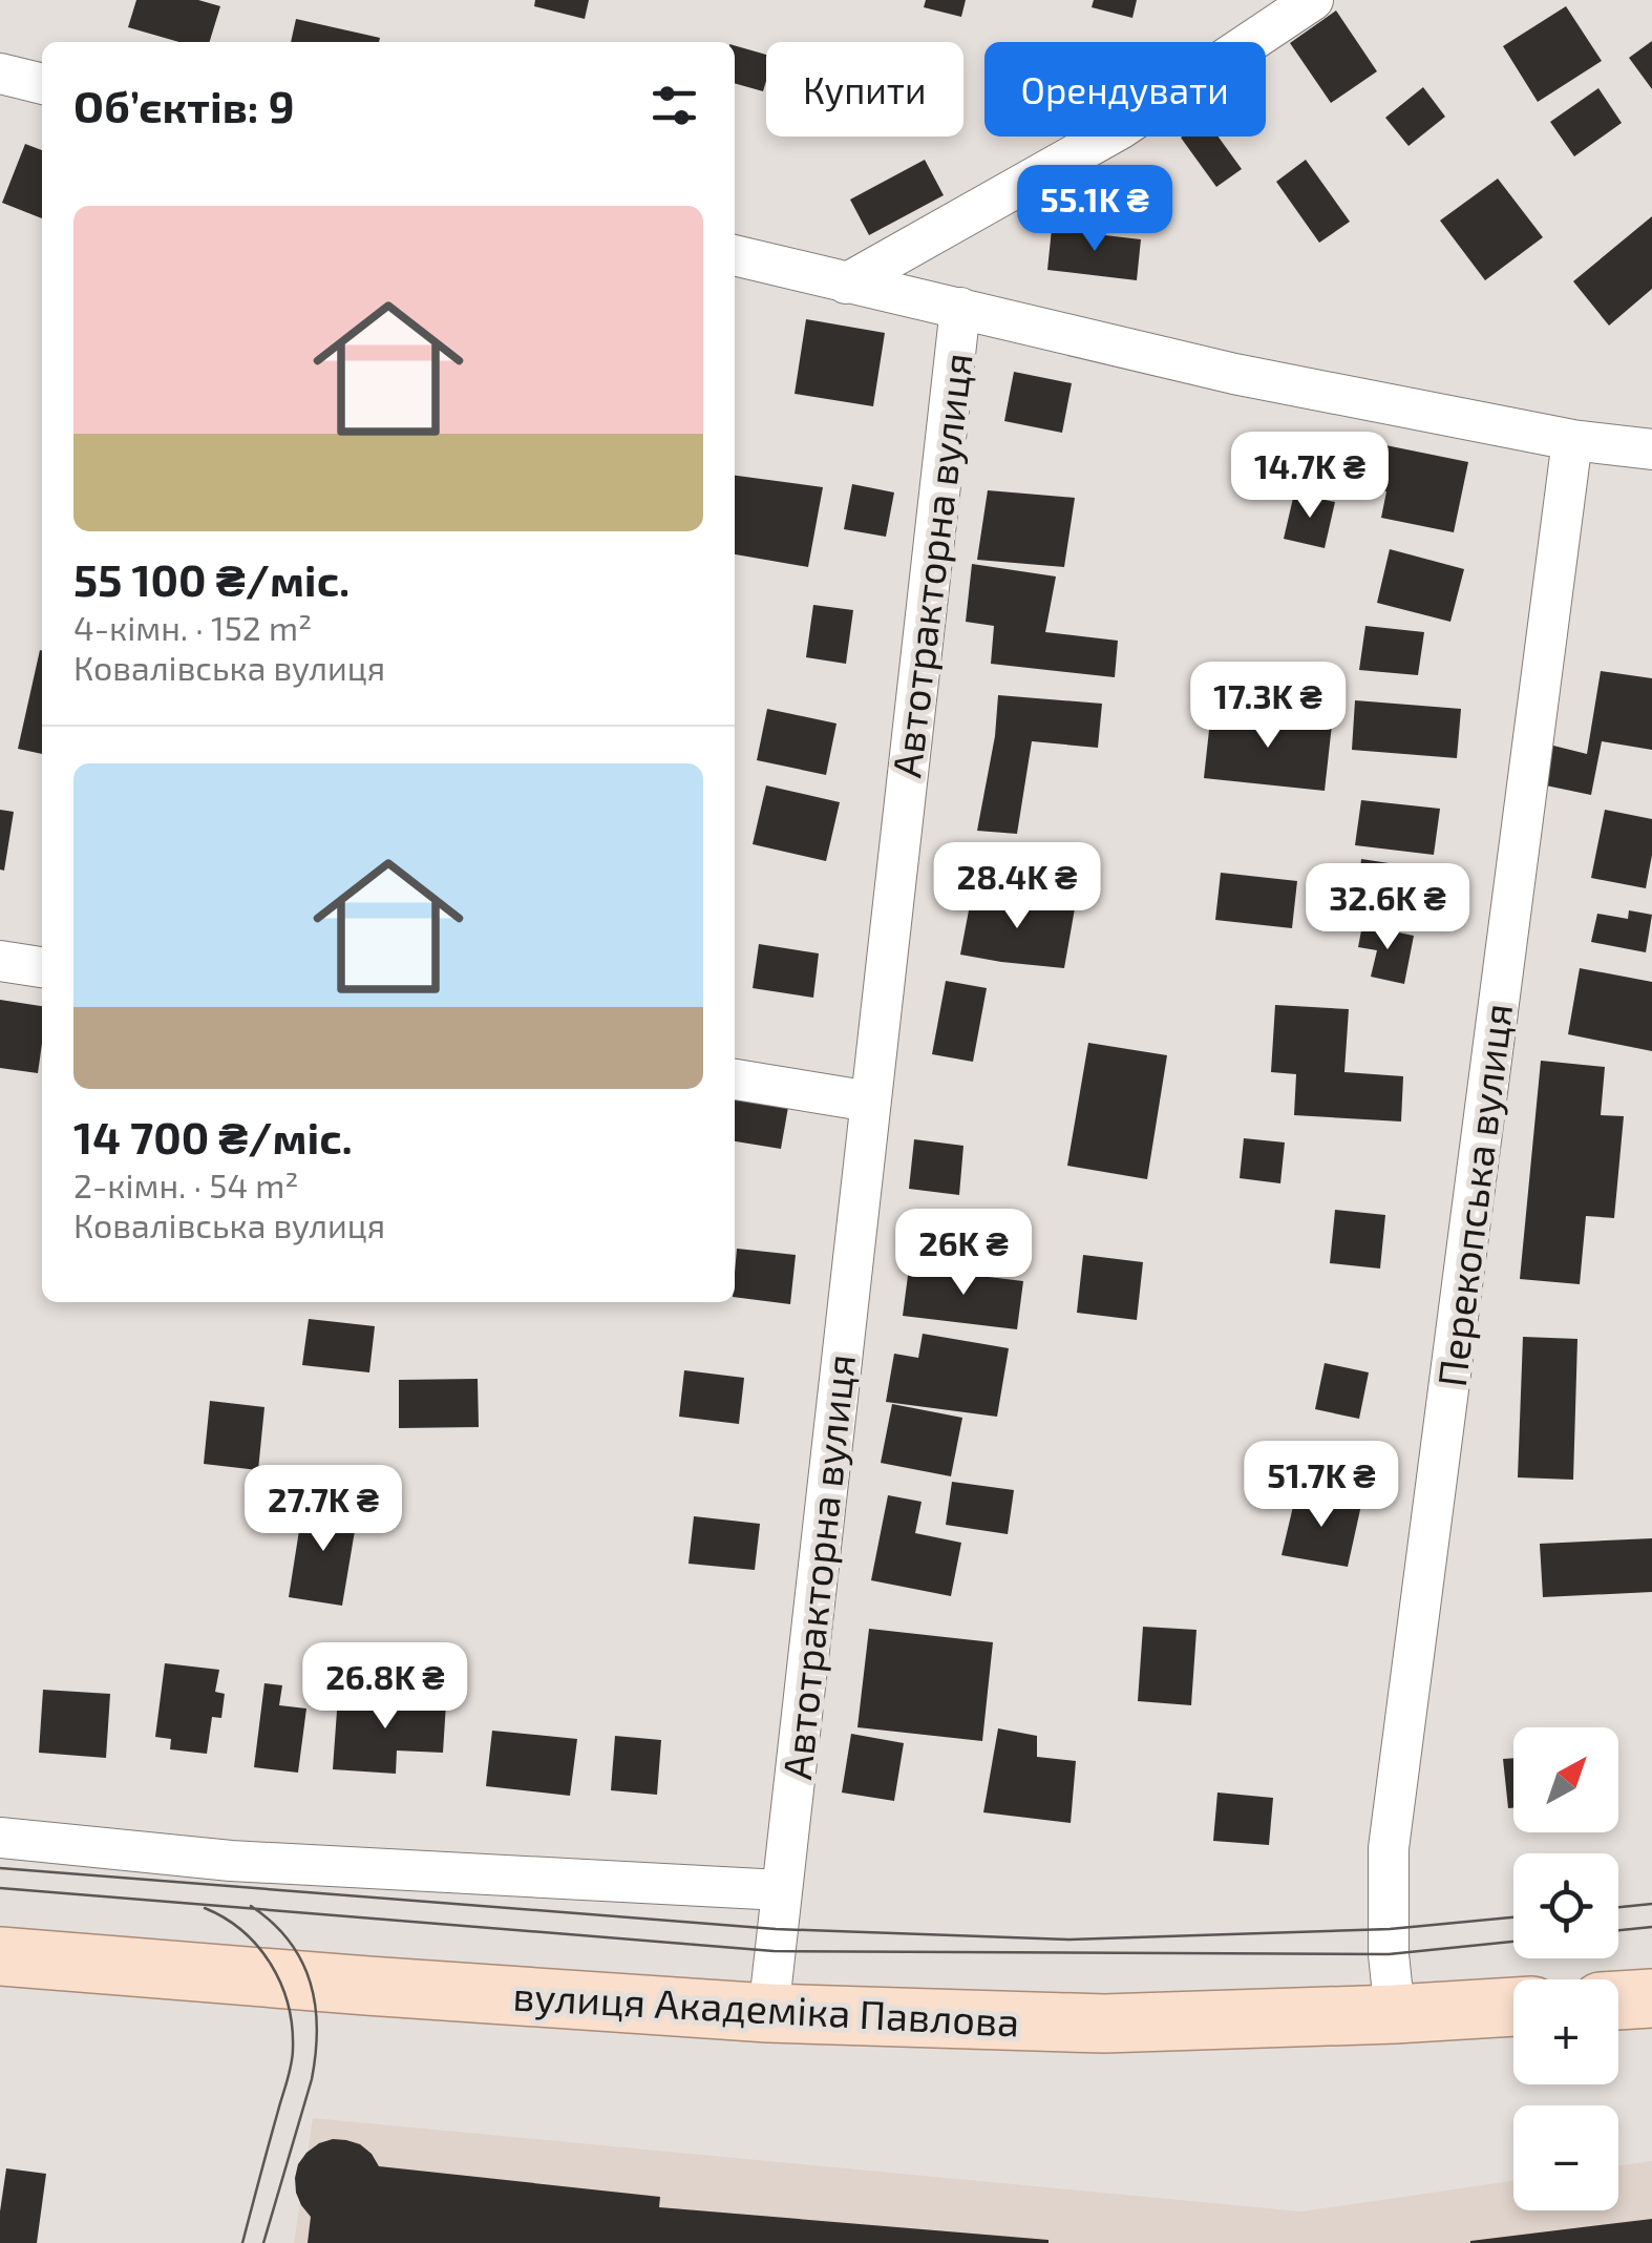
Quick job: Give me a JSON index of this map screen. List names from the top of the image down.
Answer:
{
  "streets": {
    "main road": ["вулиця Академіка Павлова"],
    "street": ["Автотракторна вулиця", "Перекопська вулиця"]
  },
  "crossings": [
    ["Автотракторна вулиця", "вулиця Академіка Павлова"],
    ["Перекопська вулиця", "вулиця Академіка Павлова"]
  ],
  "north": "top right",
  "page": {
    "chip": ["Купити", "Орендувати"],
    "heading": "Об’єктів: 9",
    "price": [
      "55.1K ₴",
      "14.7K ₴",
      "17.3K ₴",
      "28.4K ₴",
      "32.6K ₴",
      "26K ₴",
      "51.7K ₴",
      "27.7K ₴",
      "26.8K ₴"
    ],
    "list": [
      {
        "name": "55 100 ₴/міс.",
        "note": "4-кімн. · 152 m² · Ковалівська вулиця"
      },
      {
        "name": "14 700 ₴/міс.",
        "note": "2-кімн. · 54 m² · Ковалівська вулиця"
      }
    ],
    "map_buttons": ["+", "−"]
  }
}
